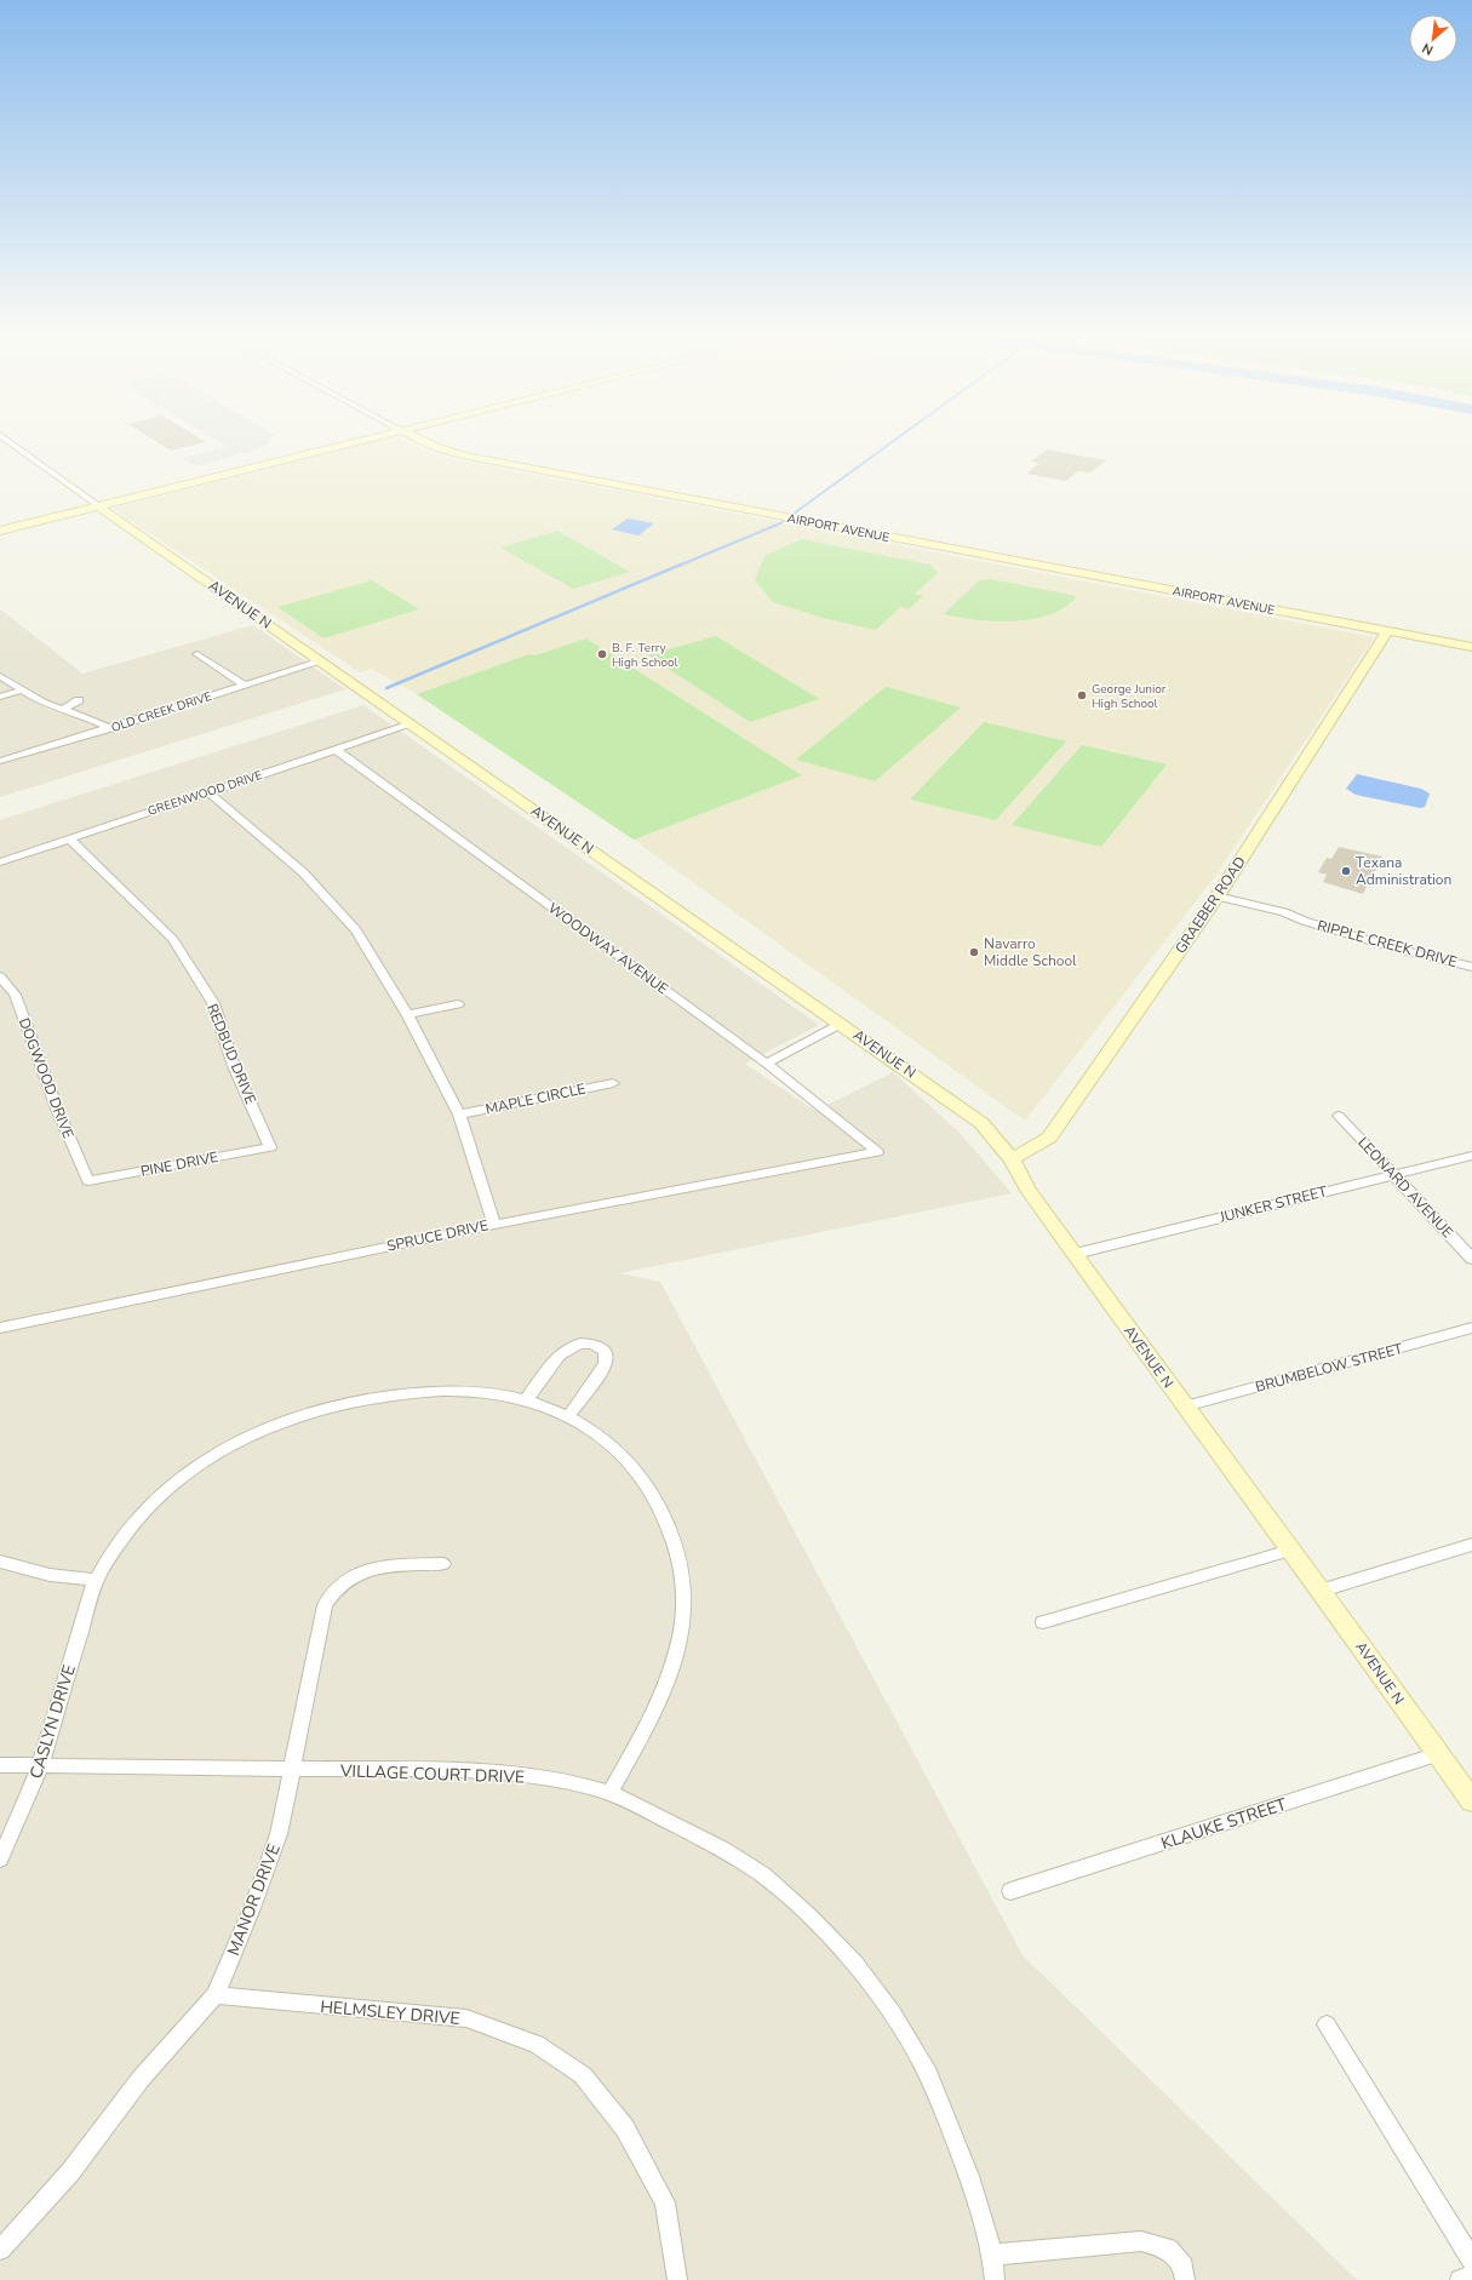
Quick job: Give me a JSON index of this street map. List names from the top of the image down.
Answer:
{
  "streets": {
    "street": [
      "AIRPORT AVENUE",
      "AVENUE N",
      "OLD CREEK DRIVE",
      "GREENWOOD DRIVE",
      "GRAEBER ROAD",
      "RIPPLE CREEK DRIVE",
      "WOODWAY AVENUE",
      "REDBUD DRIVE",
      "DOGWOOD DRIVE",
      "MAPLE CIRCLE",
      "PINE DRIVE",
      "LEONARD AVENUE",
      "JUNKER STREET",
      "SPRUCE DRIVE",
      "BRUMBELOW STREET",
      "CASLYN DRIVE",
      "VILLAGE COURT DRIVE",
      "KLAUKE STREET",
      "MANOR DRIVE",
      "HELMSLEY DRIVE"
    ]
  },
  "crossings": [
    ["AIRPORT AVENUE", "GRAEBER ROAD"],
    ["AVENUE N", "OLD CREEK DRIVE"],
    ["AVENUE N", "GREENWOOD DRIVE"],
    ["AVENUE N", "GRAEBER ROAD"],
    ["AVENUE N", "JUNKER STREET"],
    ["AVENUE N", "BRUMBELOW STREET"],
    ["AVENUE N", "KLAUKE STREET"],
    ["GREENWOOD DRIVE", "WOODWAY AVENUE"],
    ["GREENWOOD DRIVE", "REDBUD DRIVE"],
    ["GRAEBER ROAD", "RIPPLE CREEK DRIVE"],
    ["WOODWAY AVENUE", "SPRUCE DRIVE"],
    ["REDBUD DRIVE", "PINE DRIVE"],
    ["DOGWOOD DRIVE", "PINE DRIVE"],
    ["LEONARD AVENUE", "JUNKER STREET"],
    ["CASLYN DRIVE", "VILLAGE COURT DRIVE"],
    ["VILLAGE COURT DRIVE", "MANOR DRIVE"],
    ["MANOR DRIVE", "HELMSLEY DRIVE"]
  ],
  "places": [
    "B. F. Terry High School",
    "George Junior High School",
    "Texana Administration",
    "Navarro Middle School"
  ],
  "north": "bottom left"
}
